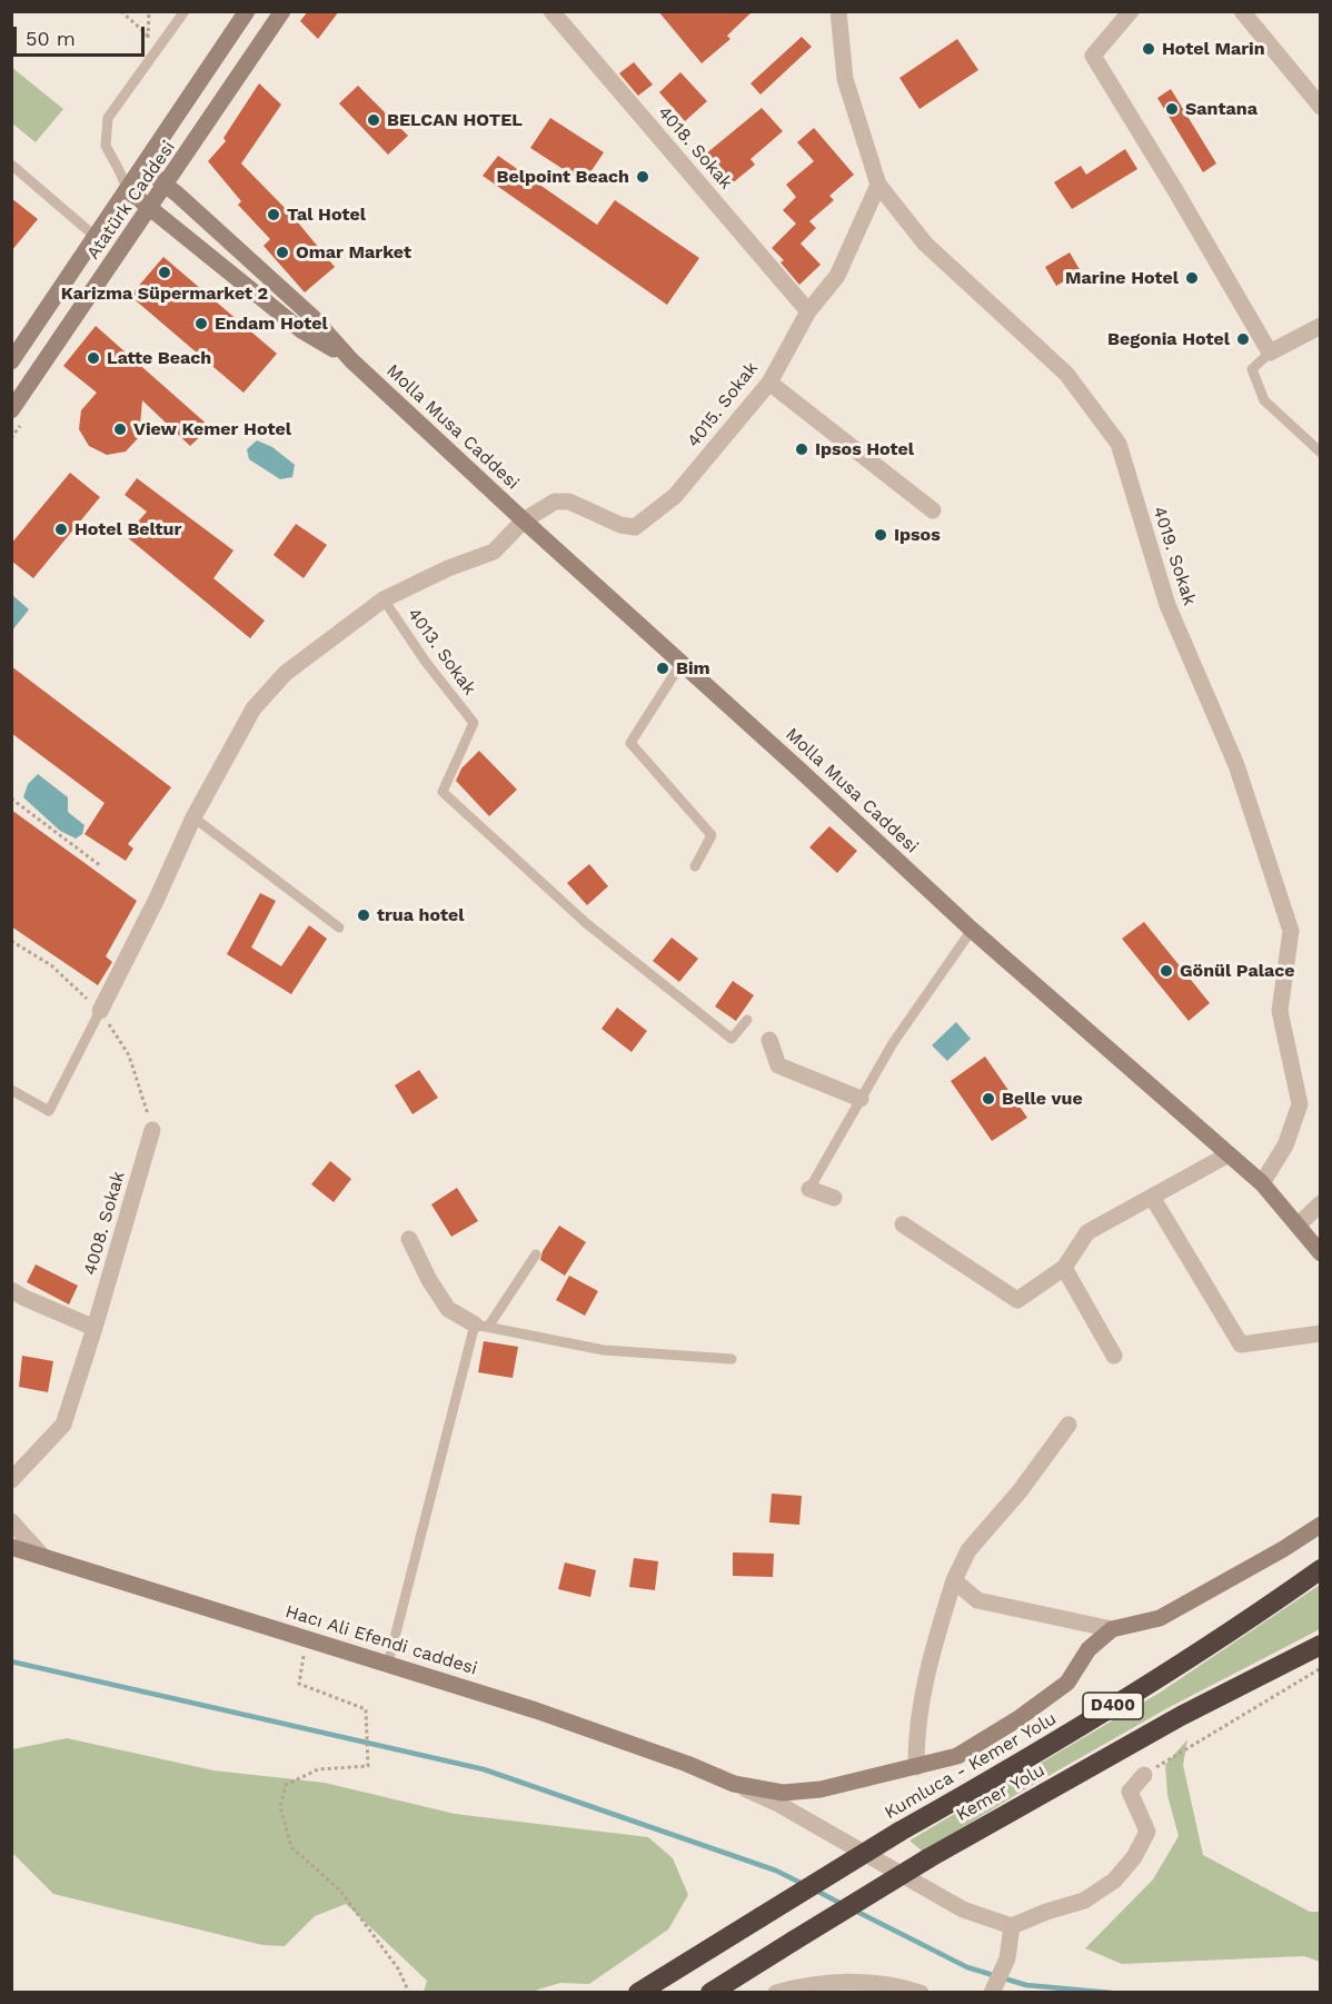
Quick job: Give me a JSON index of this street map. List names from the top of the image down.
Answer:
{
  "streets": {
    "highway": ["D400", "Kumluca - Kemer Yolu", "Kemer Yolu"],
    "street": [
      "4018. Sokak",
      "Atatürk Caddesi",
      "4015. Sokak",
      "Molla Musa Caddesi",
      "4019. Sokak",
      "4008. Sokak",
      "Hacı Ali Efendi caddesi"
    ],
    "lane": ["4013. Sokak"]
  },
  "crossings": [
    ["4018. Sokak", "4015. Sokak"],
    ["4015. Sokak", "Molla Musa Caddesi"],
    ["4015. Sokak", "4019. Sokak"],
    ["Molla Musa Caddesi", "4019. Sokak"]
  ],
  "places": [
    "Hotel Marin",
    "Santana",
    "BELCAN HOTEL",
    "Belpoint Beach",
    "Tal Hotel",
    "Omar Market",
    "Karizma Süpermarket 2",
    "Marine Hotel",
    "Endam Hotel",
    "Begonia Hotel",
    "Latte Beach",
    "View Kemer Hotel",
    "Ipsos Hotel",
    "Hotel Beltur",
    "Ipsos",
    "Bim",
    "trua hotel",
    "Gönül Palace",
    "Belle vue"
  ],
  "scale_bar": "50 m"
}
